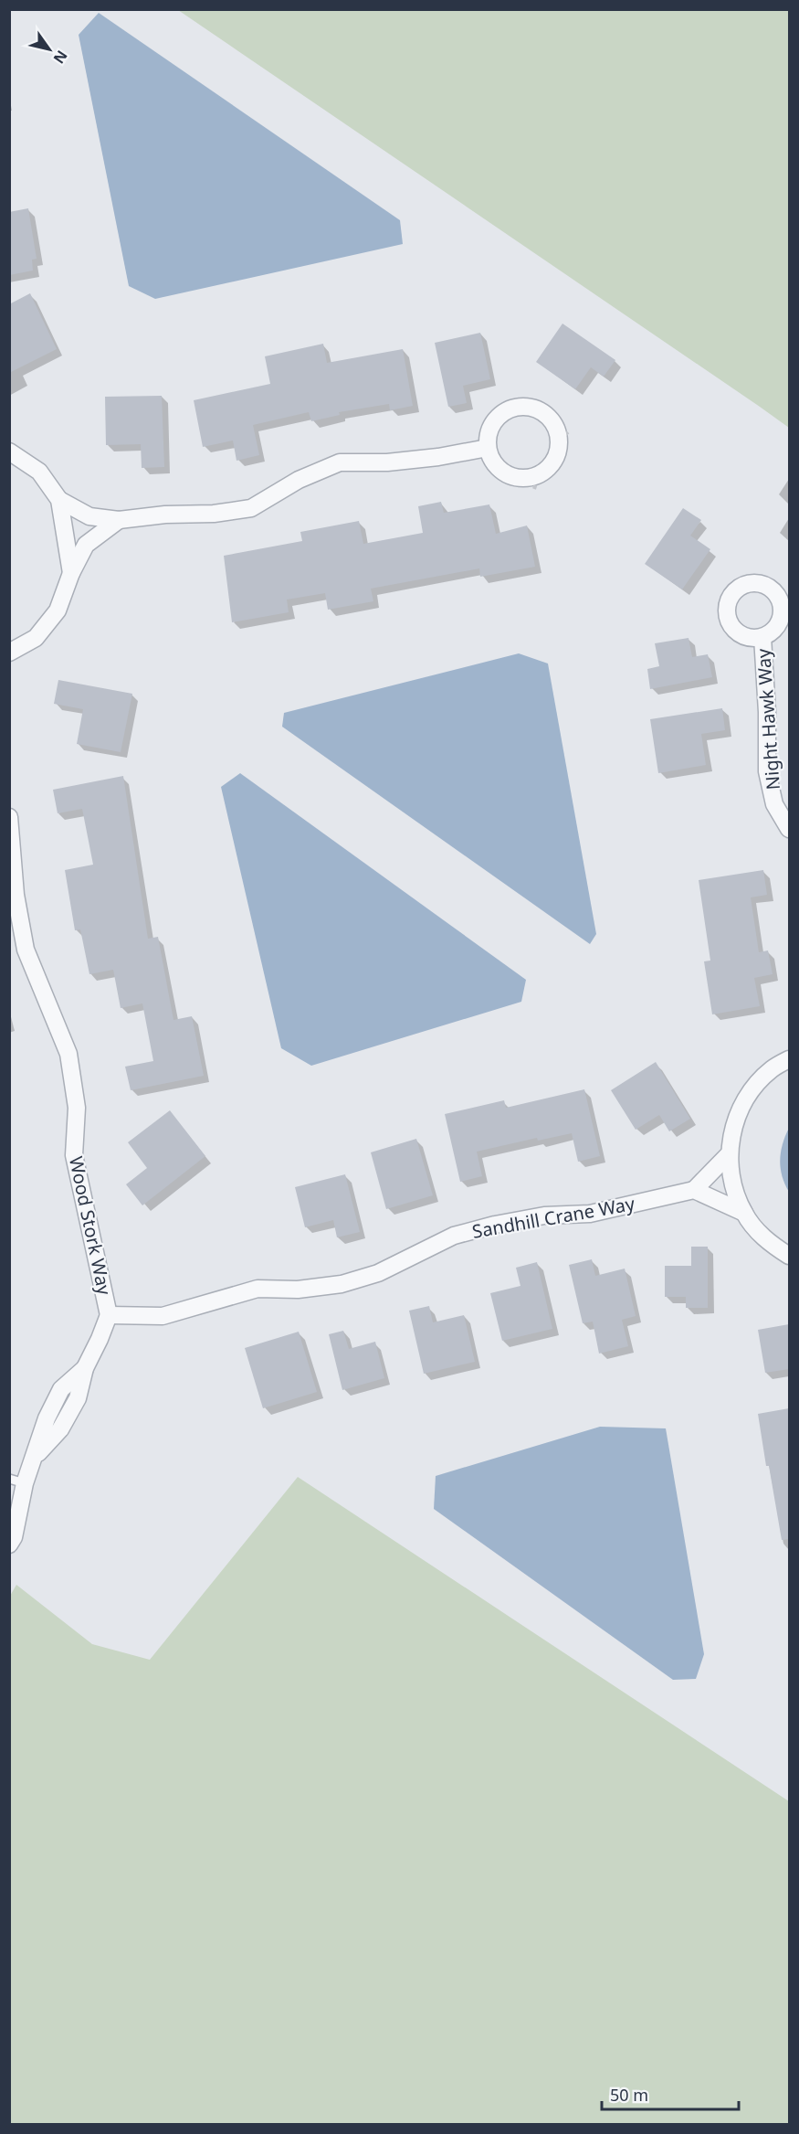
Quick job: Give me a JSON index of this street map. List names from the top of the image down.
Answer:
{
  "streets": {
    "street": ["Night Hawk Way", "Sandhill Crane Way", "Wood Stork Way"]
  },
  "crossings": [
    ["Sandhill Crane Way", "Wood Stork Way"]
  ],
  "scale_bar": "50 m",
  "north": "bottom right"
}
